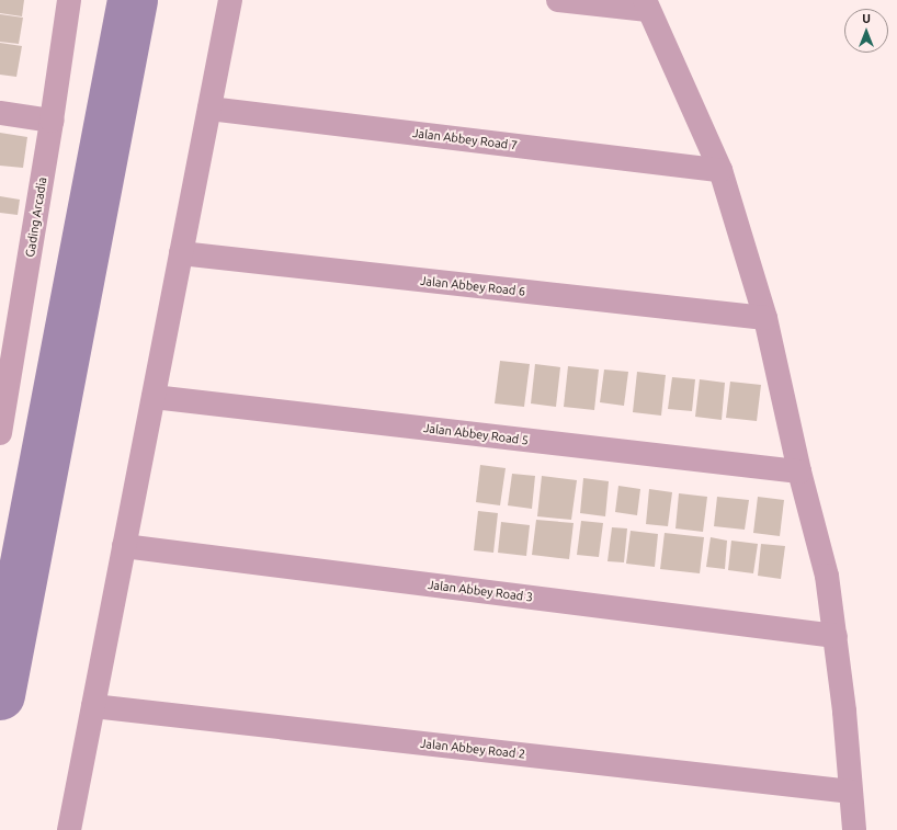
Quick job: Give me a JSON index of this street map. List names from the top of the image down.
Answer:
{
  "streets": {
    "street": [
      "Jalan Abbey Road 7",
      "Gading Arcadia",
      "Jalan Abbey Road 6",
      "Jalan Abbey Road 5",
      "Jalan Abbey Road 3",
      "Jalan Abbey Road 2"
    ]
  },
  "north": "top"
}
